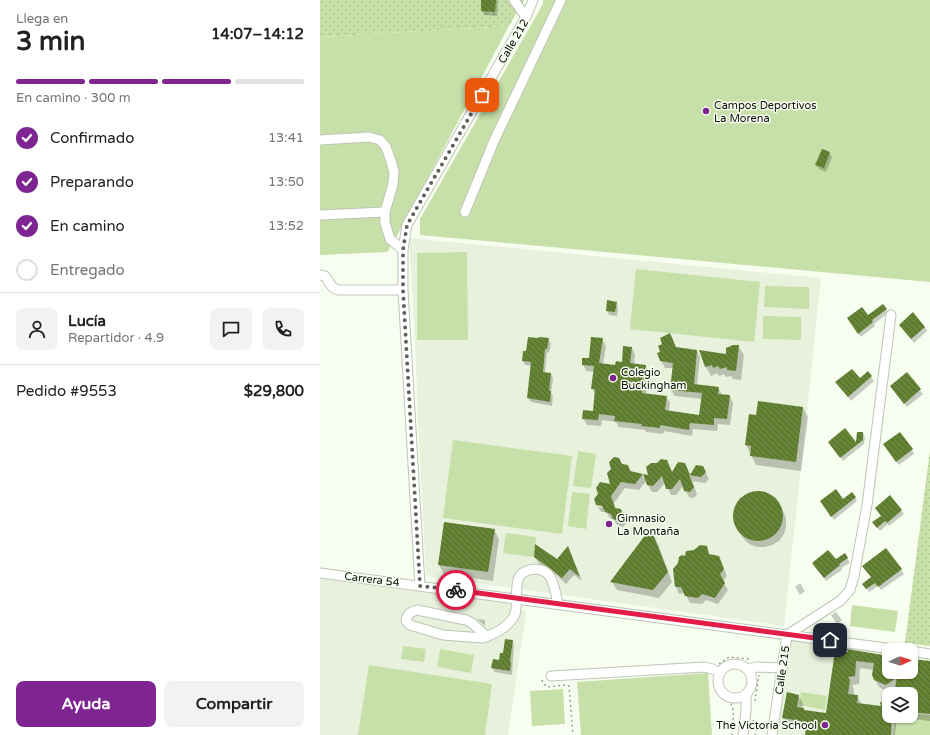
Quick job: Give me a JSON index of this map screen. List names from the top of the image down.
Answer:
{
  "streets": {
    "street": ["Calle 212", "Carrera 54", "Calle 215"]
  },
  "crossings": [
    ["Calle 212", "Carrera 54"],
    ["Carrera 54", "Calle 215"]
  ],
  "places": [
    "Campos Deportivos La Morena",
    "Colegio Buckingham",
    "Gimnasio La Montaña",
    "The Victoria School"
  ],
  "north": "right",
  "page": {
    "heading": ["3 min", "Llega en", "14:07–14:12"],
    "panel": [
      "Lucía",
      "Repartidor · 4.9",
      "Pedido #9553",
      "$29,800"
    ],
    "bar": "En camino · 300 m",
    "list": [
      ["Confirmado", "13:41"],
      ["Preparando", "13:50"],
      ["En camino", "13:52"],
      "Entregado"
    ],
    "buttons": ["Ayuda", "Compartir"]
  }
}
